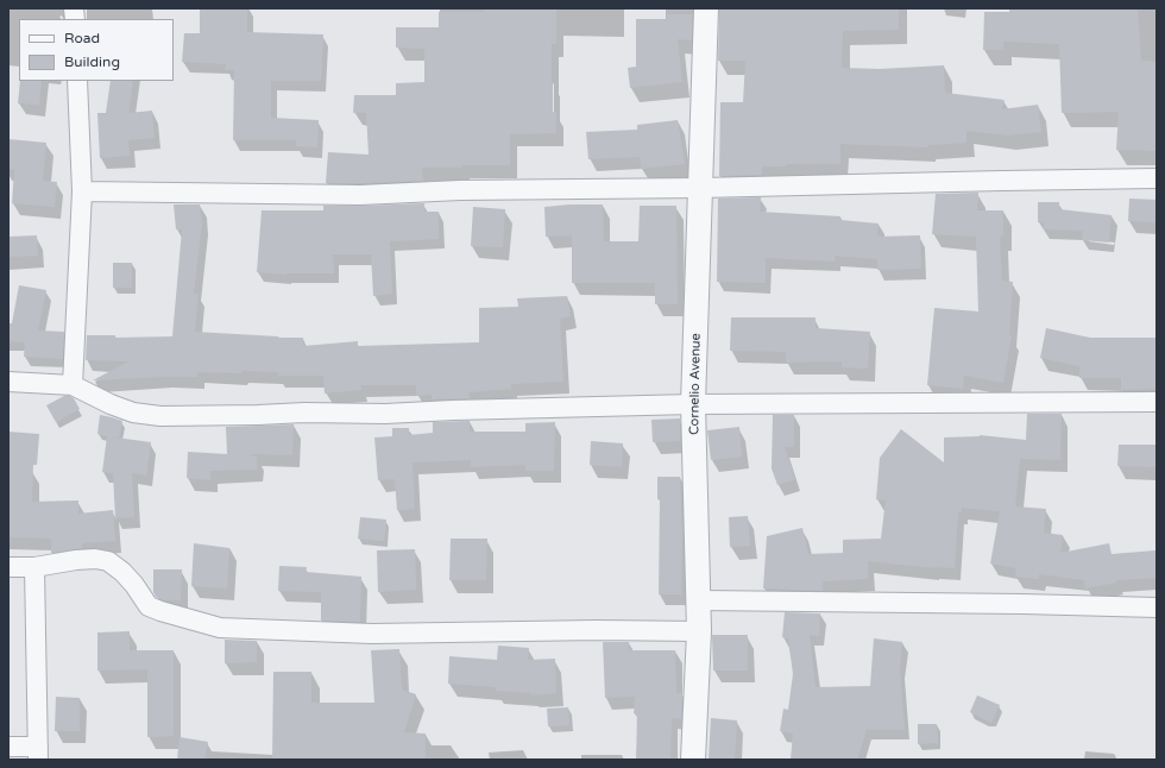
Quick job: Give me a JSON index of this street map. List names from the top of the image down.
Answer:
{
  "streets": {
    "street": ["Cornelio Avenue"]
  },
  "legend": ["Road", "Building"]
}
